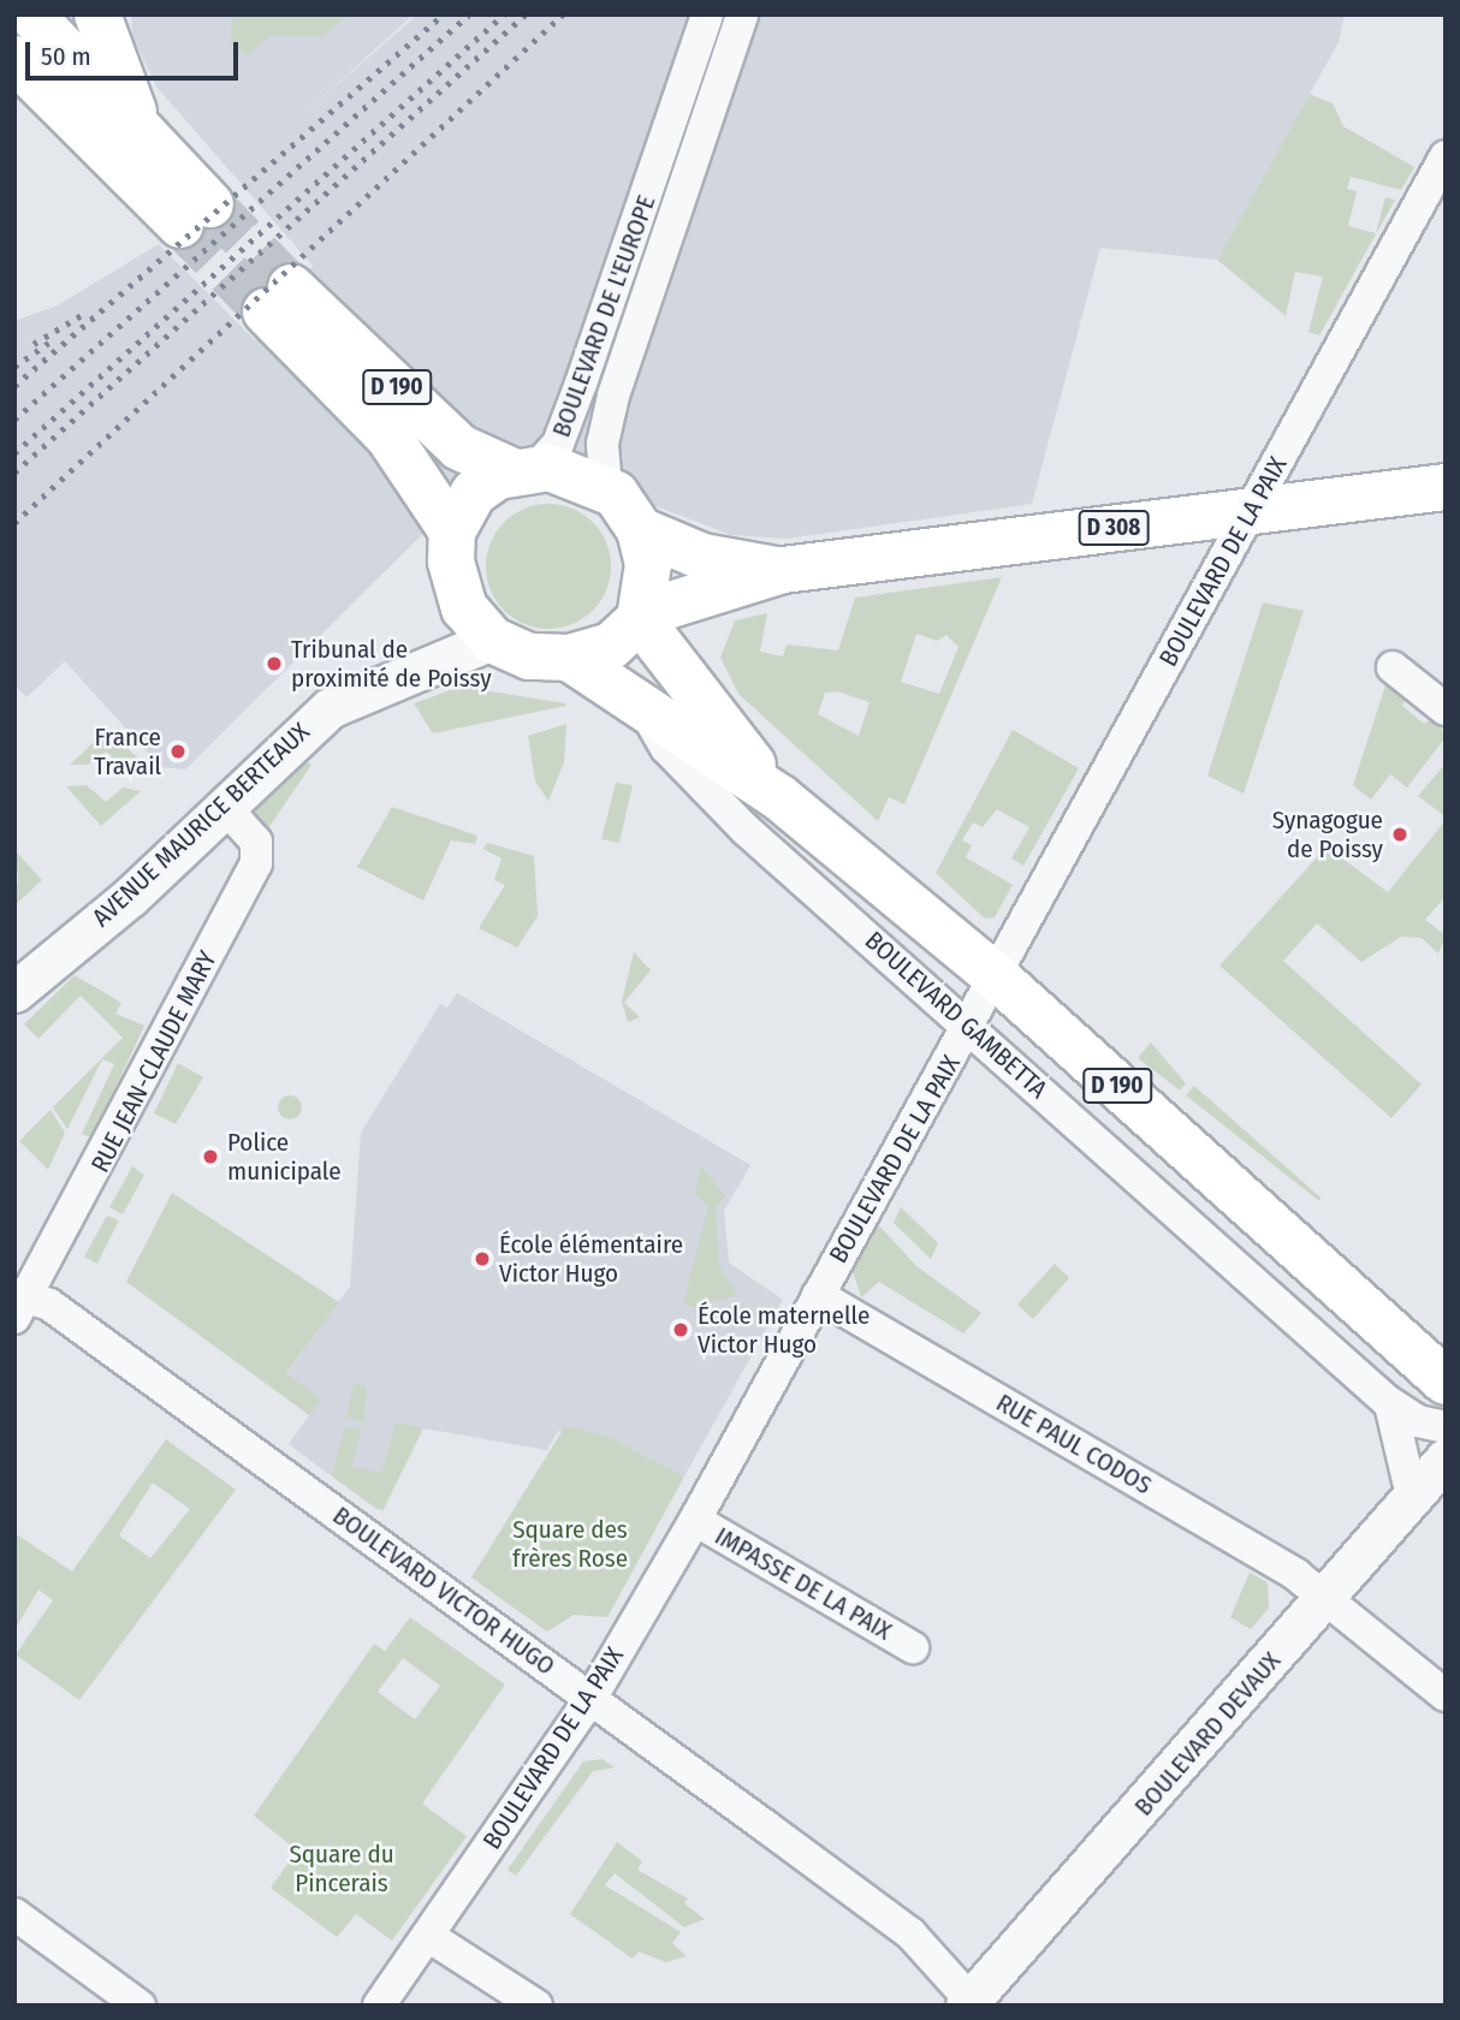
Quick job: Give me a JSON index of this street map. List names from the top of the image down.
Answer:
{
  "streets": {
    "main road": ["D 190", "D 308", "BOULEVARD GAMBETTA"],
    "street": [
      "BOULEVARD DE L'EUROPE",
      "BOULEVARD DE LA PAIX",
      "AVENUE MAURICE BERTEAUX",
      "RUE JEAN-CLAUDE MARY",
      "RUE PAUL CODOS",
      "IMPASSE DE LA PAIX",
      "BOULEVARD VICTOR HUGO",
      "BOULEVARD DEVAUX"
    ]
  },
  "crossings": [
    ["BOULEVARD DE L'EUROPE", "D 190"],
    ["BOULEVARD DE L'EUROPE", "D 308"],
    ["BOULEVARD DE L'EUROPE", "AVENUE MAURICE BERTEAUX"],
    ["BOULEVARD DE L'EUROPE", "BOULEVARD GAMBETTA"],
    ["D 190", "D 308"],
    ["D 190", "AVENUE MAURICE BERTEAUX"],
    ["D 190", "BOULEVARD GAMBETTA"],
    ["D 308", "BOULEVARD DE LA PAIX"],
    ["D 308", "AVENUE MAURICE BERTEAUX"],
    ["D 308", "BOULEVARD GAMBETTA"],
    ["BOULEVARD DE LA PAIX", "BOULEVARD GAMBETTA"],
    ["BOULEVARD DE LA PAIX", "RUE PAUL CODOS"],
    ["BOULEVARD DE LA PAIX", "IMPASSE DE LA PAIX"],
    ["BOULEVARD DE LA PAIX", "BOULEVARD VICTOR HUGO"],
    ["AVENUE MAURICE BERTEAUX", "BOULEVARD GAMBETTA"],
    ["AVENUE MAURICE BERTEAUX", "RUE JEAN-CLAUDE MARY"],
    ["RUE JEAN-CLAUDE MARY", "BOULEVARD VICTOR HUGO"],
    ["RUE PAUL CODOS", "BOULEVARD DEVAUX"],
    ["BOULEVARD VICTOR HUGO", "BOULEVARD DEVAUX"]
  ],
  "parks": ["Square des frères Rose", "Square du Pincerais"],
  "places": [
    "Tribunal de proximité de Poissy",
    "France Travail",
    "Synagogue de Poissy",
    "Police municipale",
    "École élémentaire Victor Hugo",
    "École maternelle Victor Hugo"
  ],
  "scale_bar": "50 m"
}
